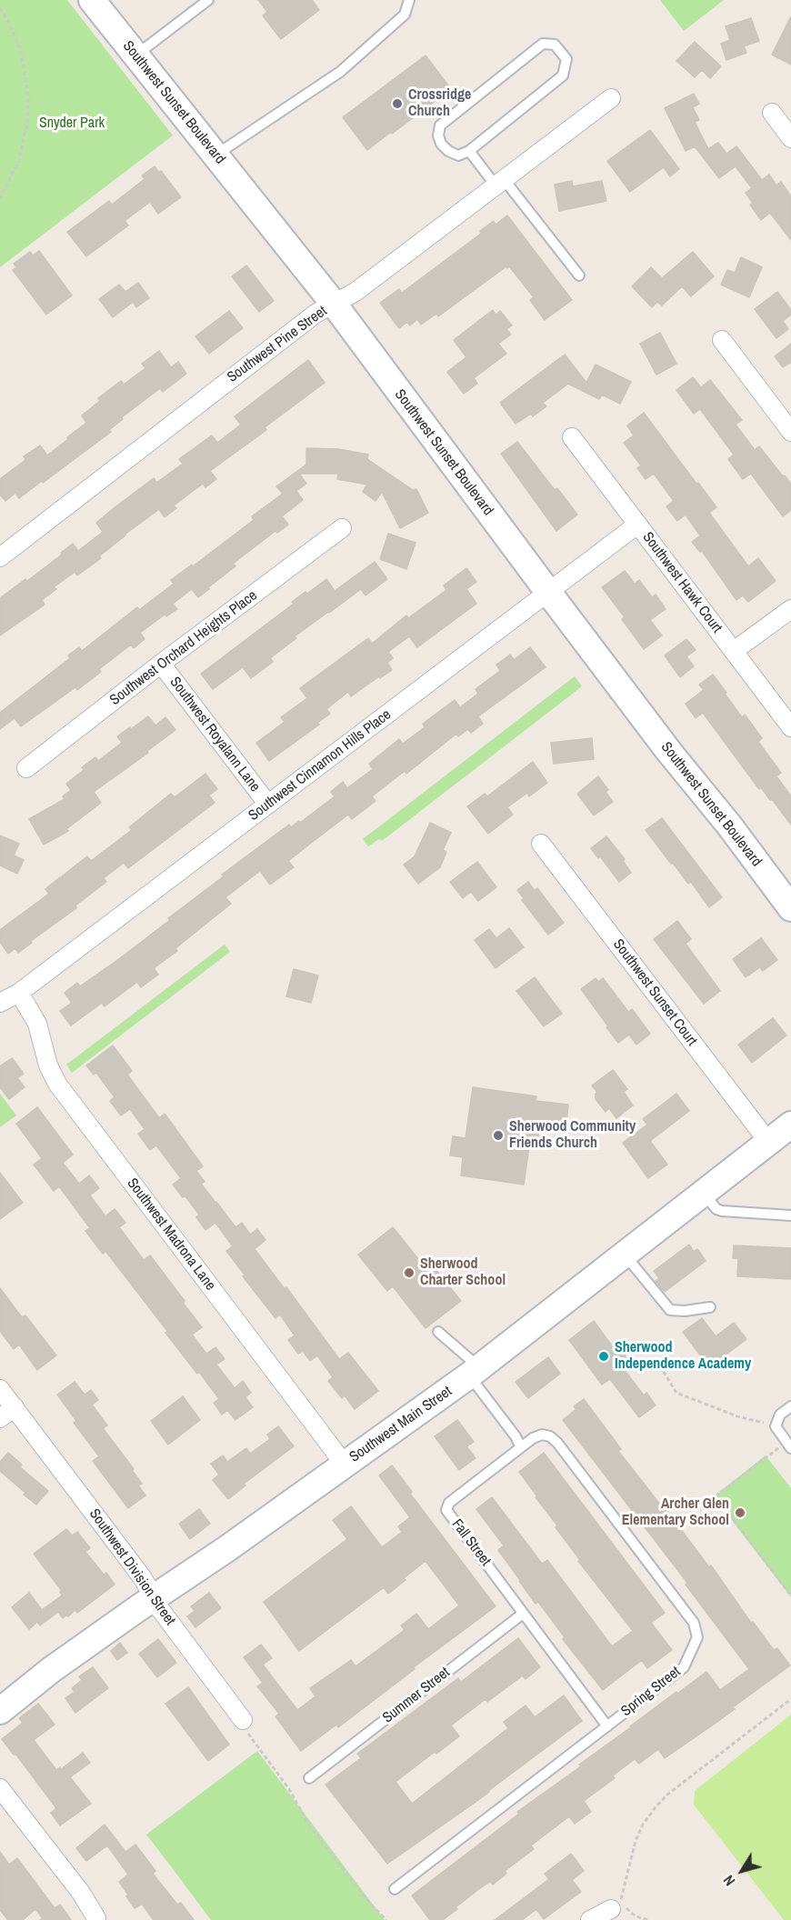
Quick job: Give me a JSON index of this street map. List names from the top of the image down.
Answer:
{
  "streets": {
    "main road": ["Southwest Sunset Boulevard", "Southwest Main Street"],
    "street": [
      "Southwest Pine Street",
      "Southwest Hawk Court",
      "Southwest Orchard Heights Place",
      "Southwest Royalann Lane",
      "Southwest Cinnamon Hills Place",
      "Southwest Sunset Court",
      "Southwest Madrona Lane",
      "Southwest Division Street"
    ],
    "lane": ["Fall Street", "Spring Street", "Summer Street"]
  },
  "crossings": [
    ["Southwest Sunset Boulevard", "Southwest Pine Street"],
    ["Southwest Sunset Boulevard", "Southwest Cinnamon Hills Place"],
    ["Southwest Hawk Court", "Southwest Cinnamon Hills Place"],
    ["Southwest Orchard Heights Place", "Southwest Royalann Lane"],
    ["Southwest Royalann Lane", "Southwest Cinnamon Hills Place"],
    ["Southwest Cinnamon Hills Place", "Southwest Madrona Lane"],
    ["Southwest Sunset Court", "Southwest Main Street"],
    ["Southwest Madrona Lane", "Southwest Main Street"],
    ["Southwest Main Street", "Southwest Division Street"],
    ["Fall Street", "Spring Street"],
    ["Fall Street", "Summer Street"]
  ],
  "parks": ["Snyder Park"],
  "places": [
    "Crossridge Church",
    "Sherwood Community Friends Church",
    "Sherwood Charter School",
    "Sherwood Independence Academy",
    "Archer Glen Elementary School"
  ],
  "north": "bottom left"
}
